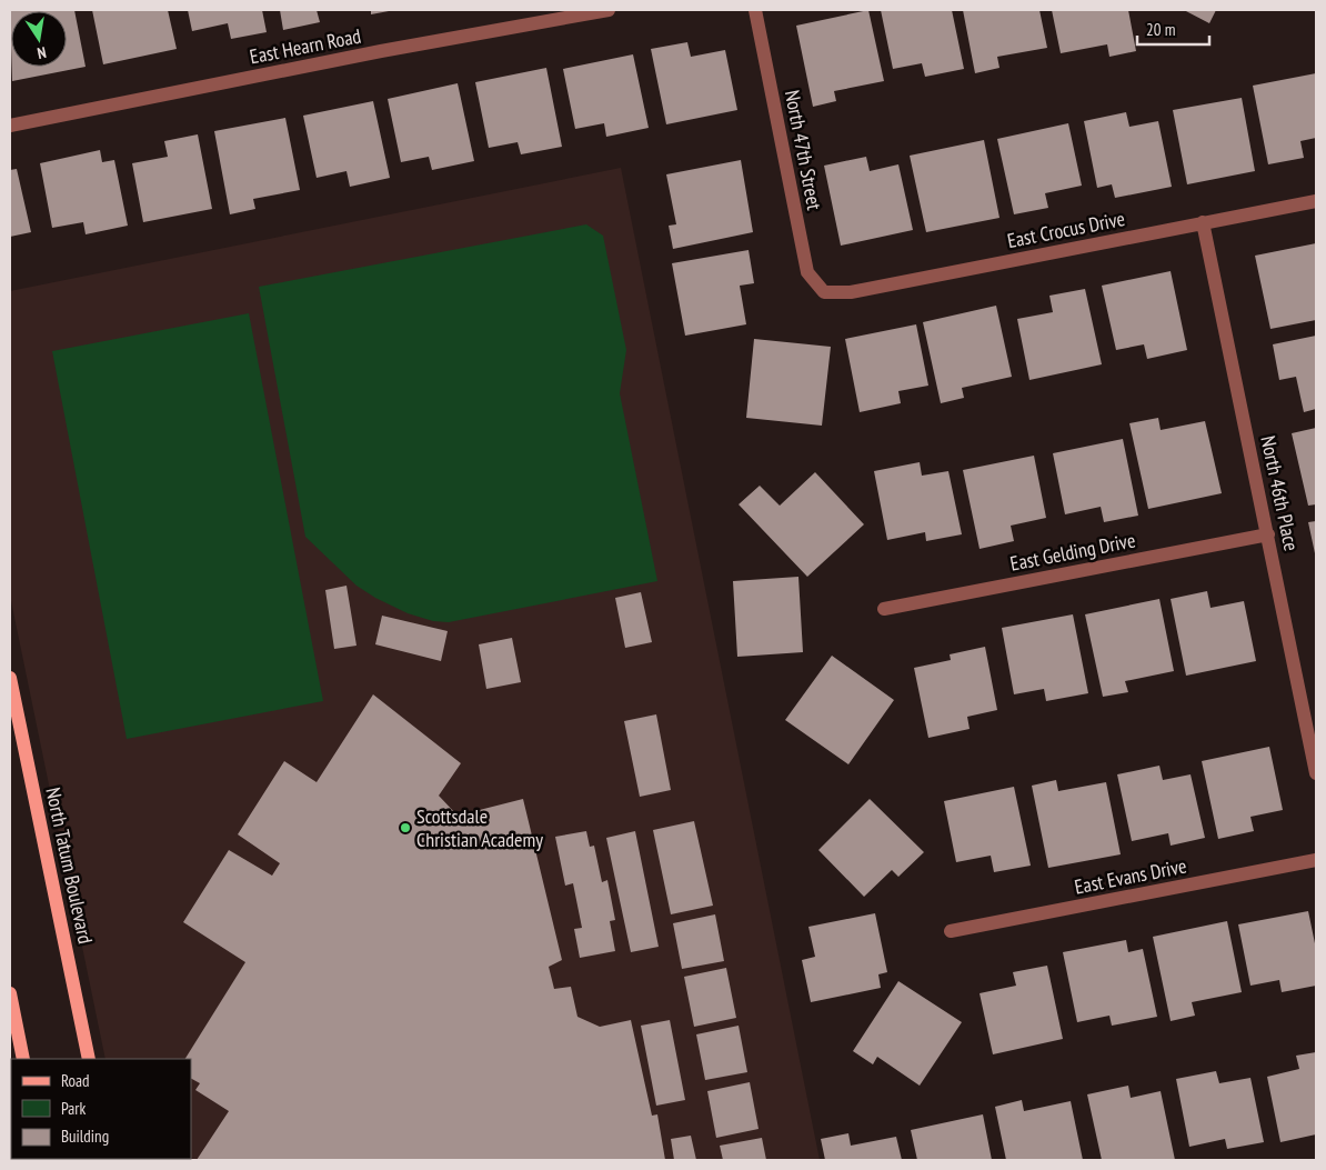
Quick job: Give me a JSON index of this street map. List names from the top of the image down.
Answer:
{
  "streets": {
    "main road": ["North Tatum Boulevard"],
    "street": [
      "East Hearn Road",
      "North 47th Street",
      "East Crocus Drive",
      "North 46th Place",
      "East Gelding Drive",
      "East Evans Drive"
    ]
  },
  "crossings": [
    ["North 47th Street", "East Crocus Drive"],
    ["East Crocus Drive", "North 46th Place"],
    ["North 46th Place", "East Gelding Drive"]
  ],
  "places": ["Scottsdale Christian Academy"],
  "legend": ["Road", "Park", "Building"],
  "scale_bar": "20 m",
  "north": "bottom"
}
